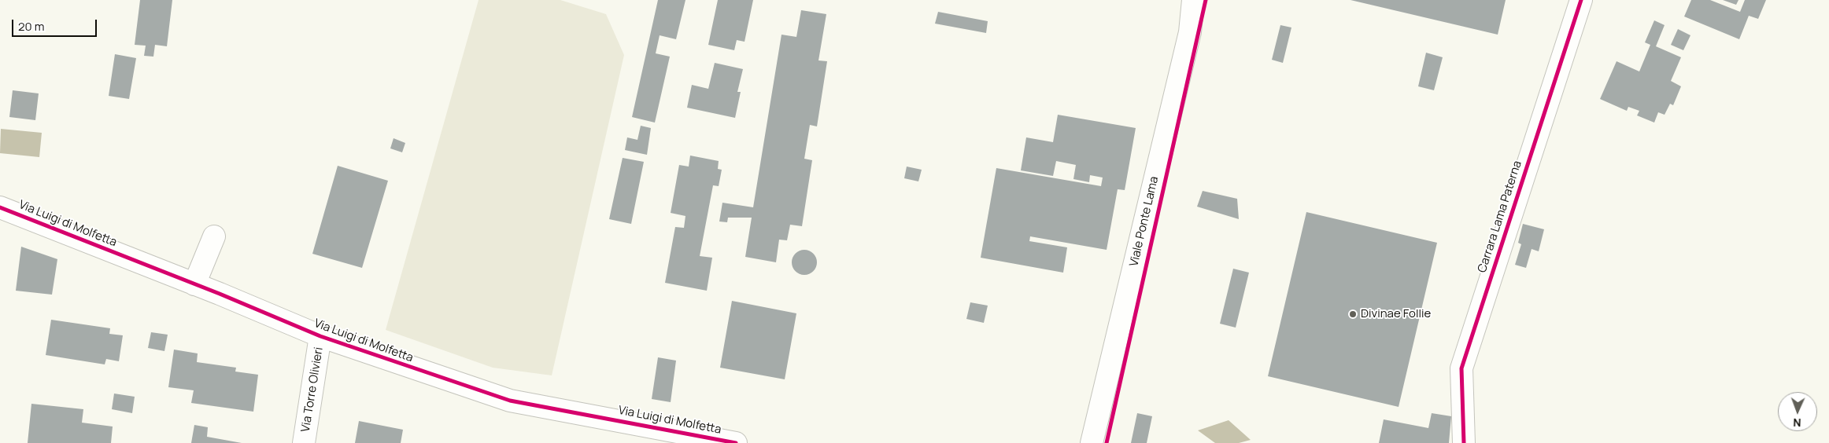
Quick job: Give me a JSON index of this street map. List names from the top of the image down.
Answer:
{
  "streets": {
    "street": [
      "Carrara Lama Paterna",
      "Viale Ponte Lama",
      "Via Luigi di Molfetta",
      "Via Torre Olivieri"
    ]
  },
  "crossings": [
    ["Via Luigi di Molfetta", "Via Torre Olivieri"]
  ],
  "places": ["Divinae Follie"],
  "scale_bar": "20 m",
  "north": "bottom"
}
